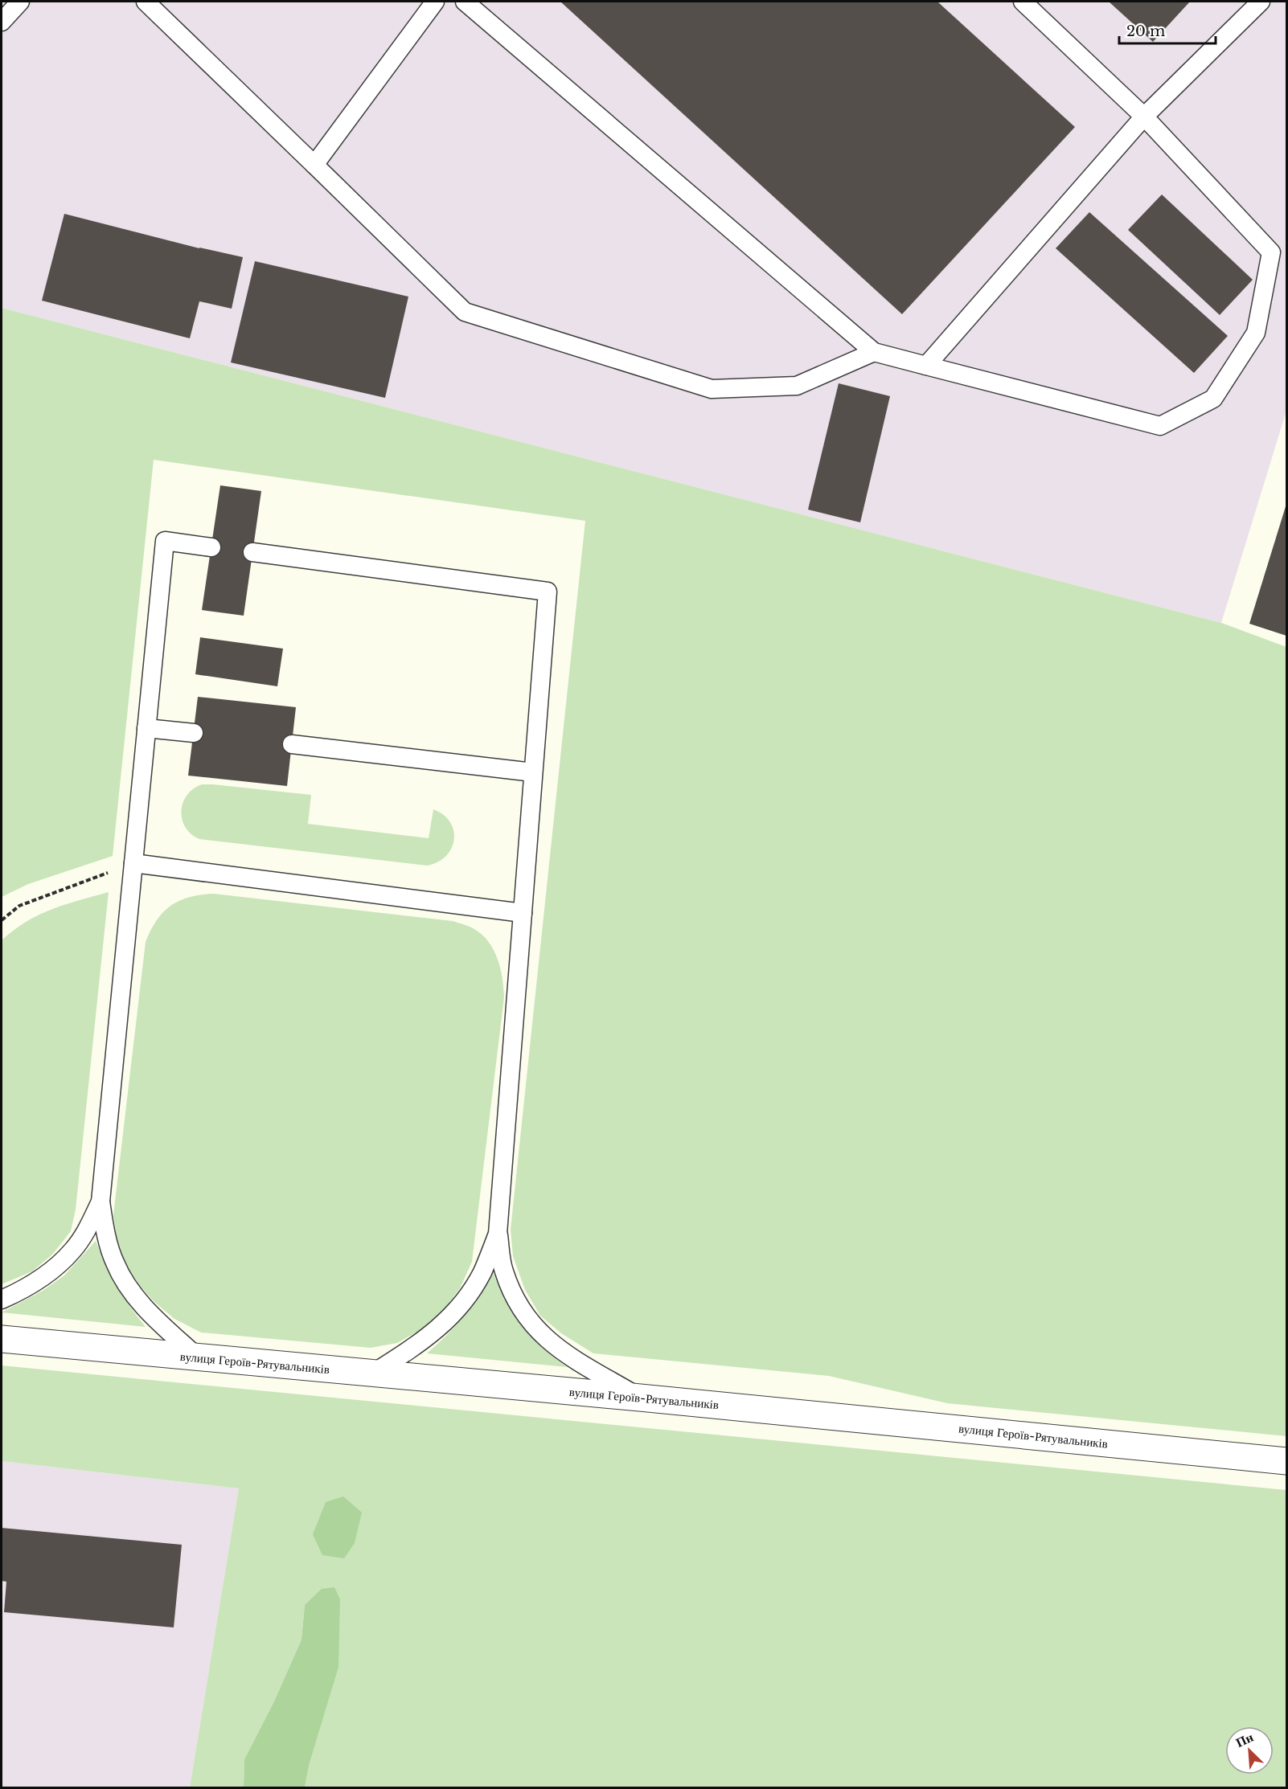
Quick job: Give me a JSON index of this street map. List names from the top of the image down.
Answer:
{
  "streets": {
    "street": ["вулиця Героїв-Рятувальників"]
  },
  "scale_bar": "20 m",
  "north": "top left"
}
